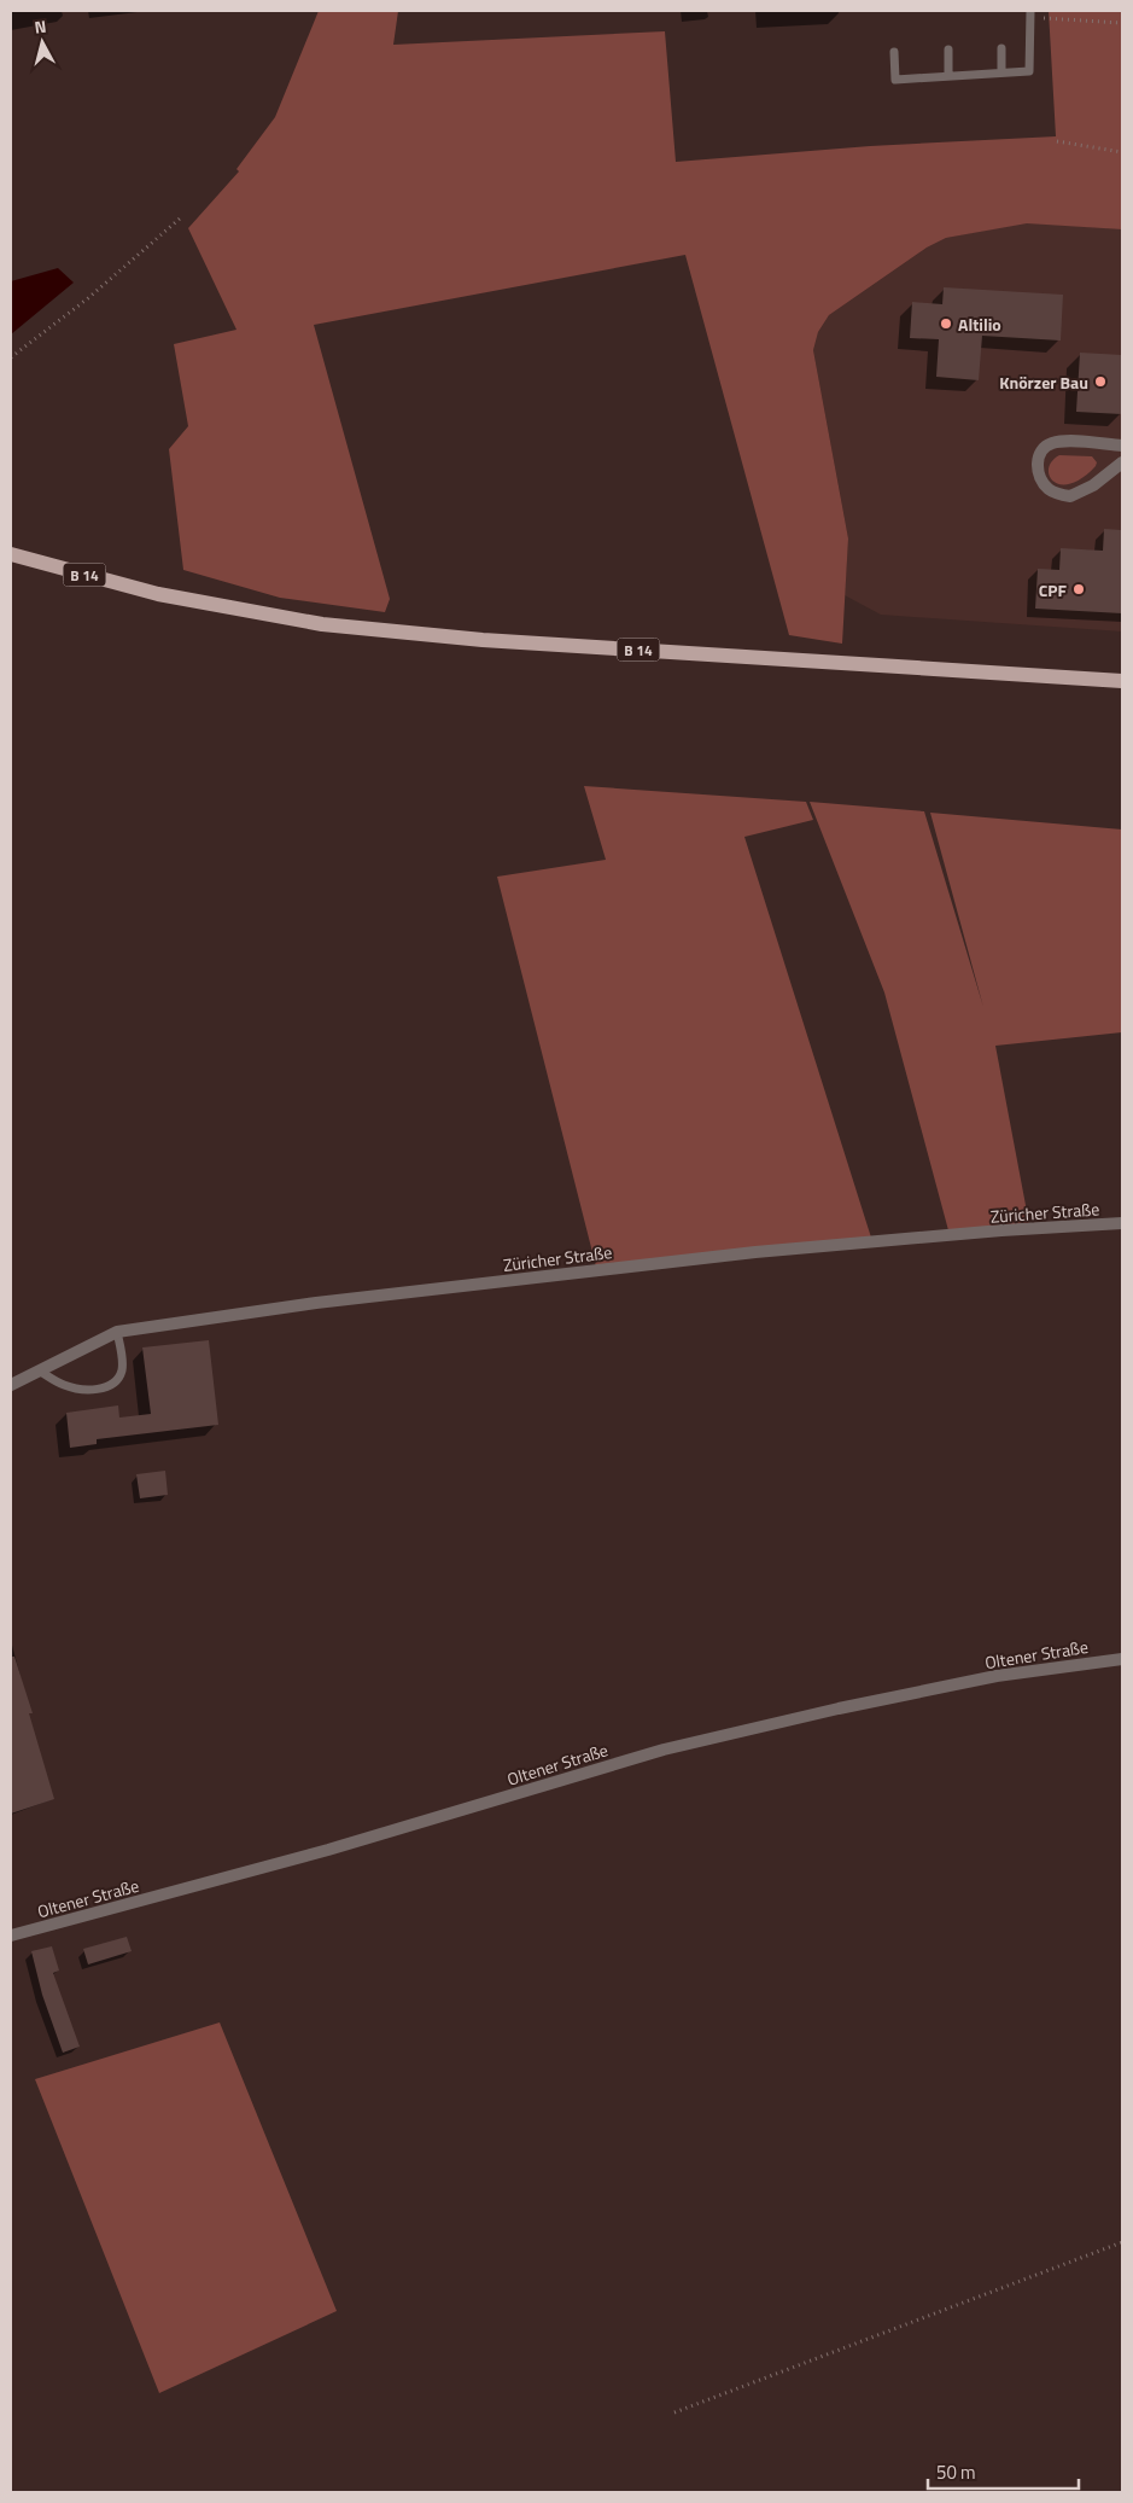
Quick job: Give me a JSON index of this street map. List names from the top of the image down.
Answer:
{
  "streets": {
    "main road": ["B 14"],
    "street": ["Züricher Straße", "Oltener Straße"]
  },
  "places": ["Altilio", "Knörzer Bau", "CPF"],
  "scale_bar": "50 m",
  "north": "top"
}
